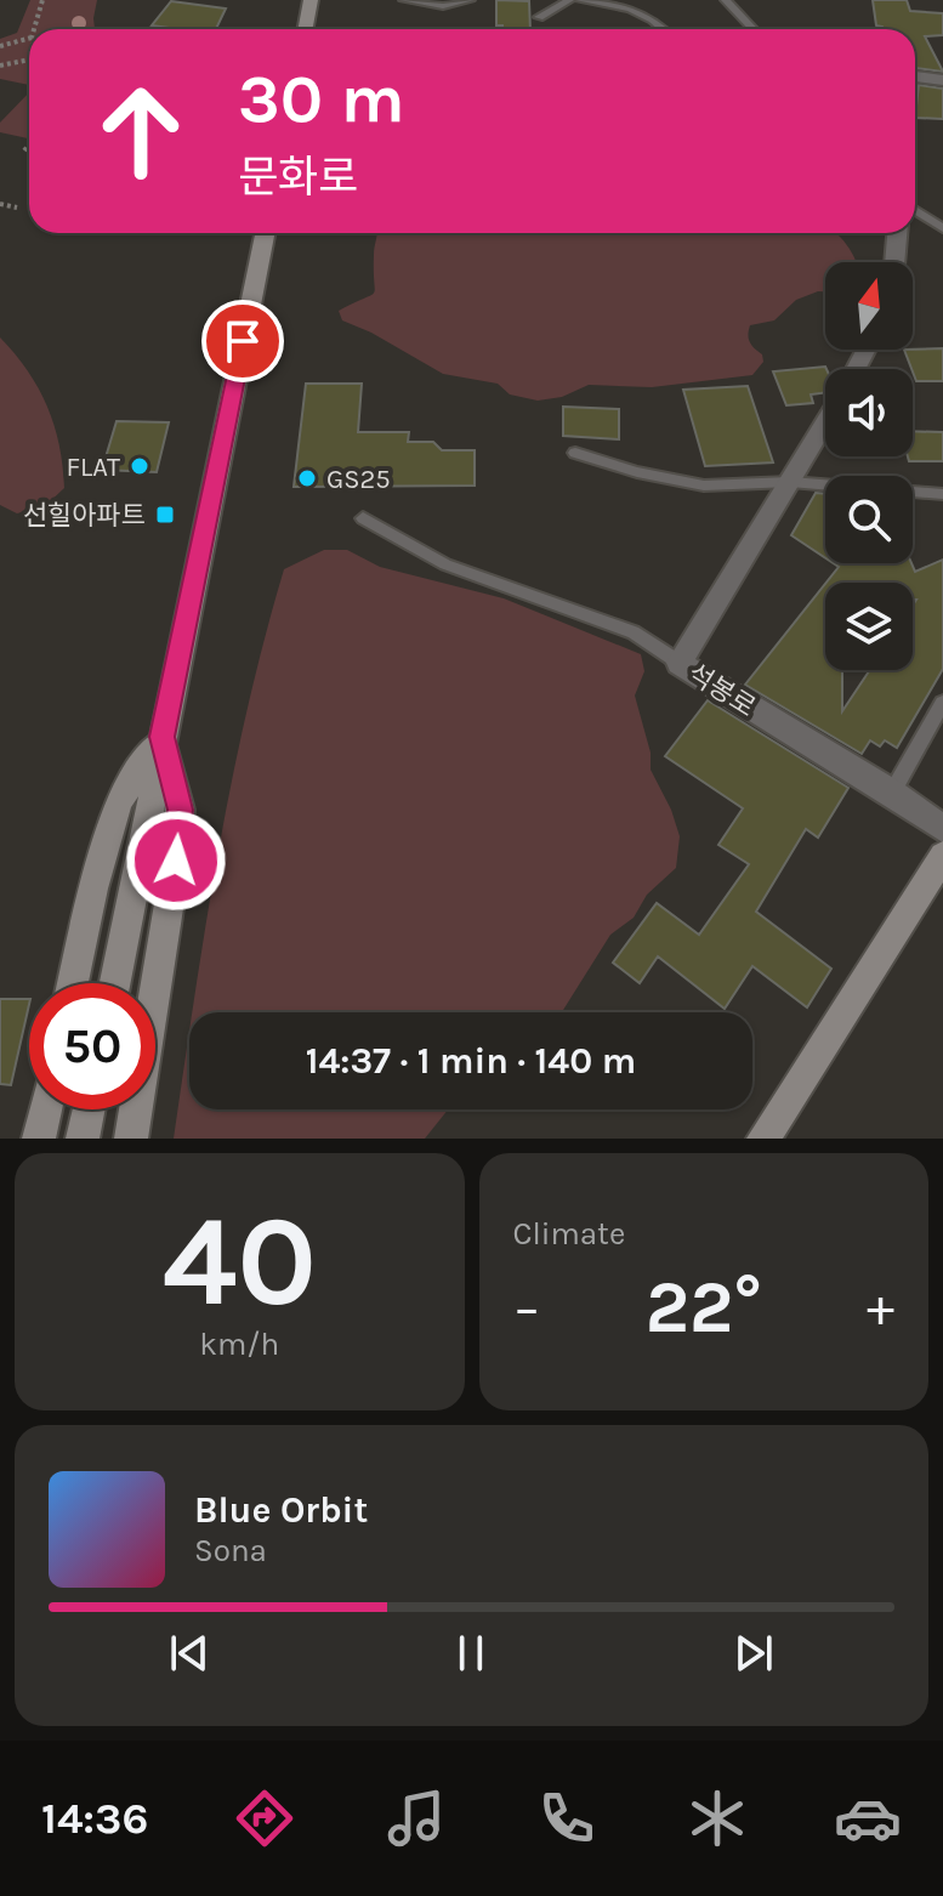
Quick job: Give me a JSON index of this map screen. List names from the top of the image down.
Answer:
{
  "streets": {
    "street": ["석봉로"]
  },
  "places": {
    "other": ["FLAT", "GS25"],
    "transit": ["선힐아파트"]
  },
  "north": "top",
  "page": {
    "turn": ["30 m", "문화로"],
    "limit": "50",
    "trip": "14:37 · 1 min · 140 m",
    "tile": [
      ["40", "km/h"],
      "Climate"
    ],
    "heat": ["−", "22°", "+"],
    "song": ["Blue Orbit", "Sona"],
    "tabs": "14:36"
  }
}
